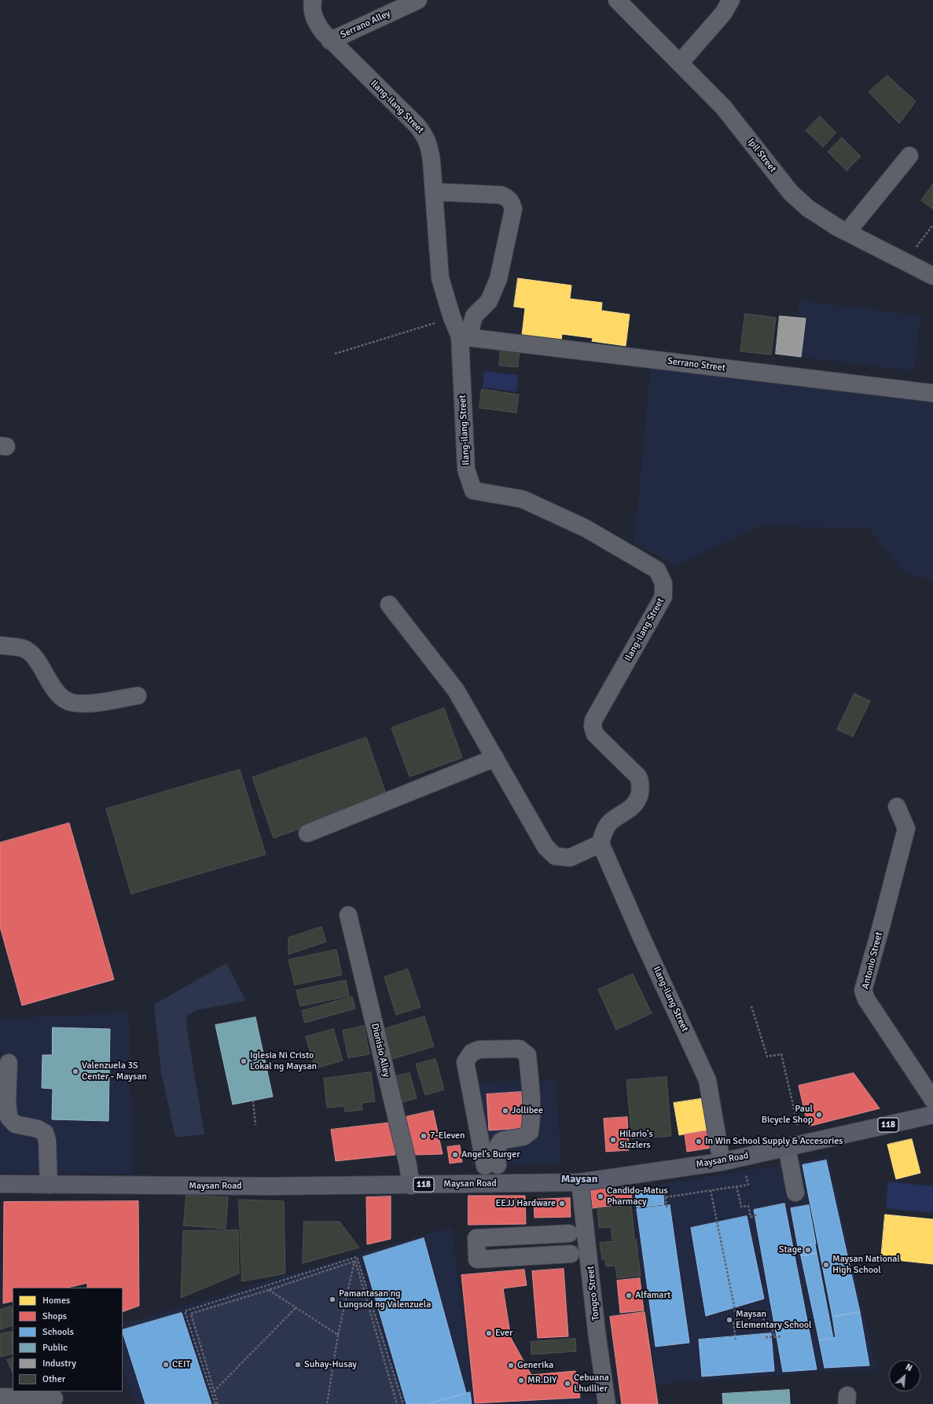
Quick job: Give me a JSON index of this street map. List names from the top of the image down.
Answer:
{
  "streets": {
    "main road": ["118", "Maysan Road"],
    "street": [
      "Serrano Alley",
      "Ilang-ilang Street",
      "Ipil Street",
      "Serrano Street",
      "Antonio Street",
      "Dionisio Alley",
      "Tongco Street"
    ]
  },
  "crossings": [
    ["Serrano Alley", "Ilang-ilang Street"],
    ["Ilang-ilang Street", "Serrano Street"],
    ["Ilang-ilang Street", "Maysan Road"],
    ["Dionisio Alley", "Maysan Road"],
    ["Maysan Road", "Tongco Street"]
  ],
  "districts": ["Maysan"],
  "places": [
    "Iglesia Ni Cristo Lokal ng Maysan",
    "Valenzuela 3S Center - Maysan",
    "Jollibee",
    "Paul Bicycle Shop",
    "7-Eleven",
    "Hilario's Sizzlers",
    "In Win School Supply & Accesories",
    "Angel's Burger",
    "Candido-Matus Pharmacy",
    "EEJJ Hardware",
    "Stage",
    "Maysan National High School",
    "Alfamart",
    "Pamantasan ng Lungsod ng Valenzuela",
    "Maysan Elementary School",
    "Ever",
    "CEIT",
    "Suhay-Husay",
    "Generika",
    "MR.DIY",
    "Cebuana Lhuillier"
  ],
  "legend": [
    "Homes",
    "Shops",
    "Schools",
    "Public",
    "Industry",
    "Other"
  ],
  "north": "top right"
}
